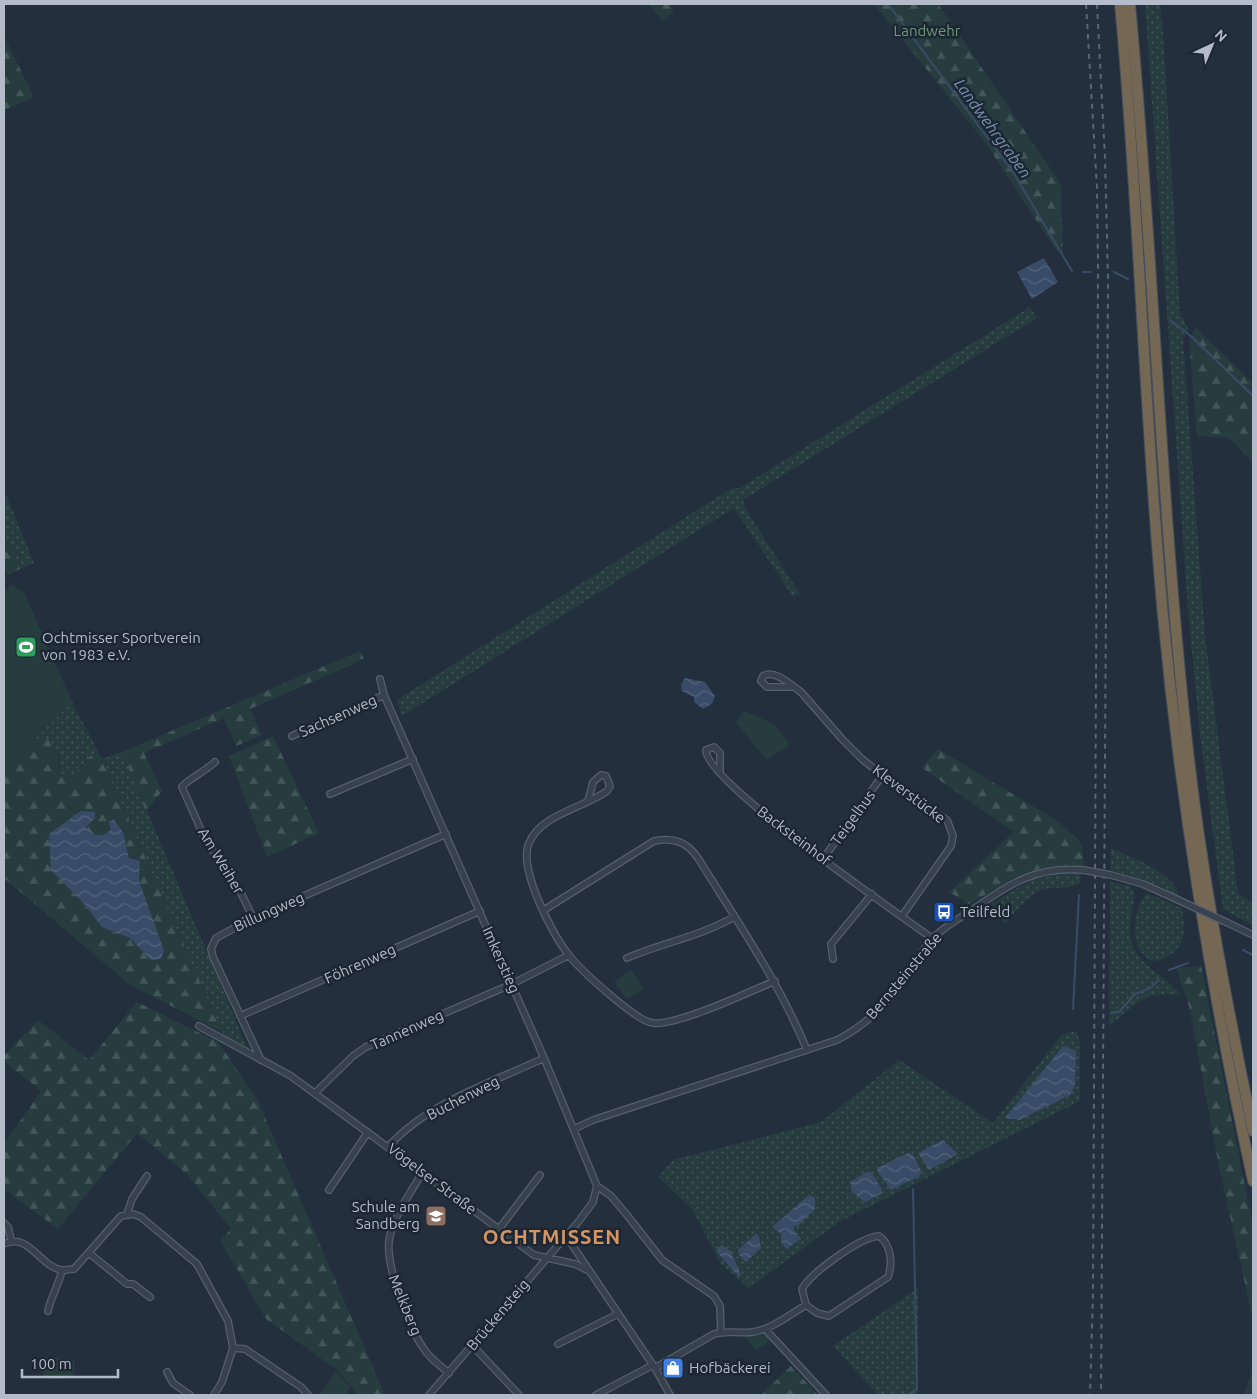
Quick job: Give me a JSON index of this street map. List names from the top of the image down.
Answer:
{
  "streets": {
    "street": [
      "Sachsenweg",
      "Kleverstücke",
      "Teigelhus",
      "Backsteinhof",
      "Am Weiher",
      "Billungweg",
      "Imkerstieg",
      "Föhrenweg",
      "Bernsteinstraße",
      "Tannenweg",
      "Buchenweg",
      "Vögelser Straße",
      "Melkberg",
      "Brückensteig"
    ]
  },
  "crossings": [
    ["Sachsenweg", "Imkerstieg"],
    ["Kleverstücke", "Teigelhus"],
    ["Kleverstücke", "Backsteinhof"],
    ["Teigelhus", "Backsteinhof"],
    ["Backsteinhof", "Bernsteinstraße"],
    ["Am Weiher", "Billungweg"],
    ["Billungweg", "Imkerstieg"],
    ["Billungweg", "Föhrenweg"],
    ["Billungweg", "Vögelser Straße"],
    ["Imkerstieg", "Föhrenweg"],
    ["Imkerstieg", "Bernsteinstraße"],
    ["Imkerstieg", "Tannenweg"],
    ["Imkerstieg", "Buchenweg"],
    ["Tannenweg", "Vögelser Straße"],
    ["Buchenweg", "Vögelser Straße"],
    ["Vögelser Straße", "Melkberg"],
    ["Vögelser Straße", "Brückensteig"],
    ["Melkberg", "Brückensteig"]
  ],
  "districts": ["OCHTMISSEN"],
  "water": ["Landwehrgraben"],
  "parks": ["Landwehr"],
  "places": {
    "sports": ["Ochtmisser Sportverein von 1983 e.V."],
    "bus stop": ["Teilfeld"],
    "school or university": ["Schule am Sandberg"],
    "shop": ["Hofbäckerei"]
  },
  "scale_bar": "100 m",
  "north": "top right"
}
